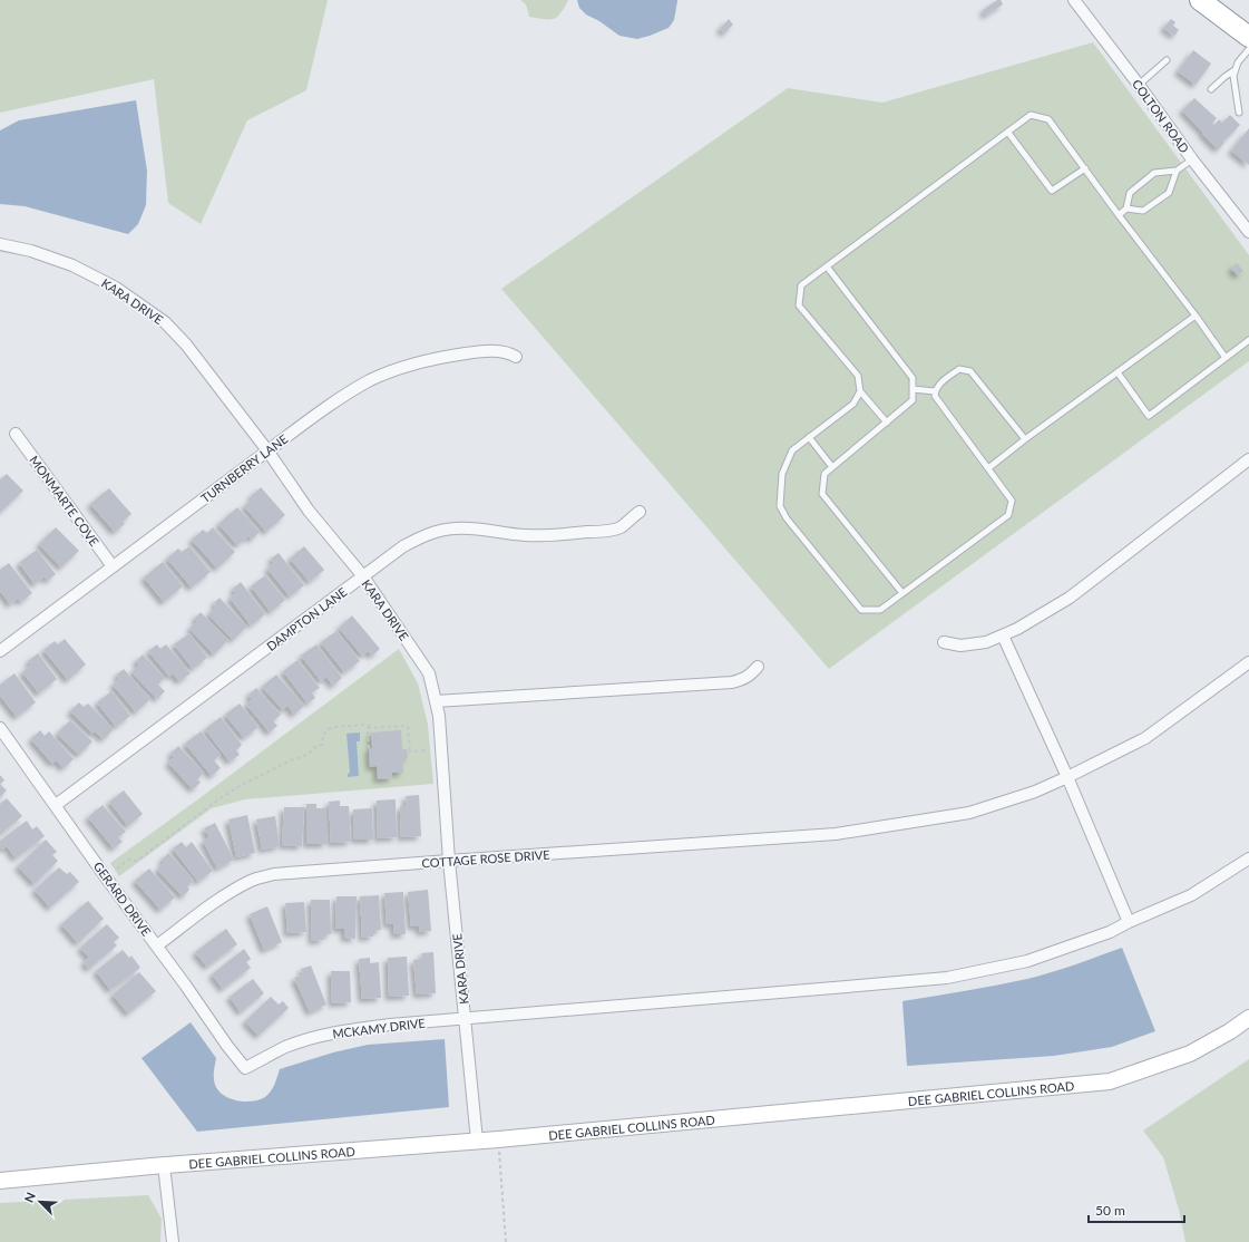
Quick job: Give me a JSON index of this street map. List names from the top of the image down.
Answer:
{
  "streets": {
    "street": [
      "COLTON ROAD",
      "KARA DRIVE",
      "TURNBERRY LANE",
      "MONMARTE COVE",
      "DAMPTON LANE",
      "COTTAGE ROSE DRIVE",
      "GERARD DRIVE",
      "MCKAMY DRIVE",
      "DEE GABRIEL COLLINS ROAD"
    ]
  },
  "crossings": [
    ["KARA DRIVE", "TURNBERRY LANE"],
    ["KARA DRIVE", "DAMPTON LANE"],
    ["KARA DRIVE", "COTTAGE ROSE DRIVE"],
    ["KARA DRIVE", "MCKAMY DRIVE"],
    ["KARA DRIVE", "DEE GABRIEL COLLINS ROAD"],
    ["TURNBERRY LANE", "MONMARTE COVE"],
    ["DAMPTON LANE", "GERARD DRIVE"],
    ["COTTAGE ROSE DRIVE", "GERARD DRIVE"],
    ["GERARD DRIVE", "MCKAMY DRIVE"]
  ],
  "scale_bar": "50 m",
  "north": "top left"
}
